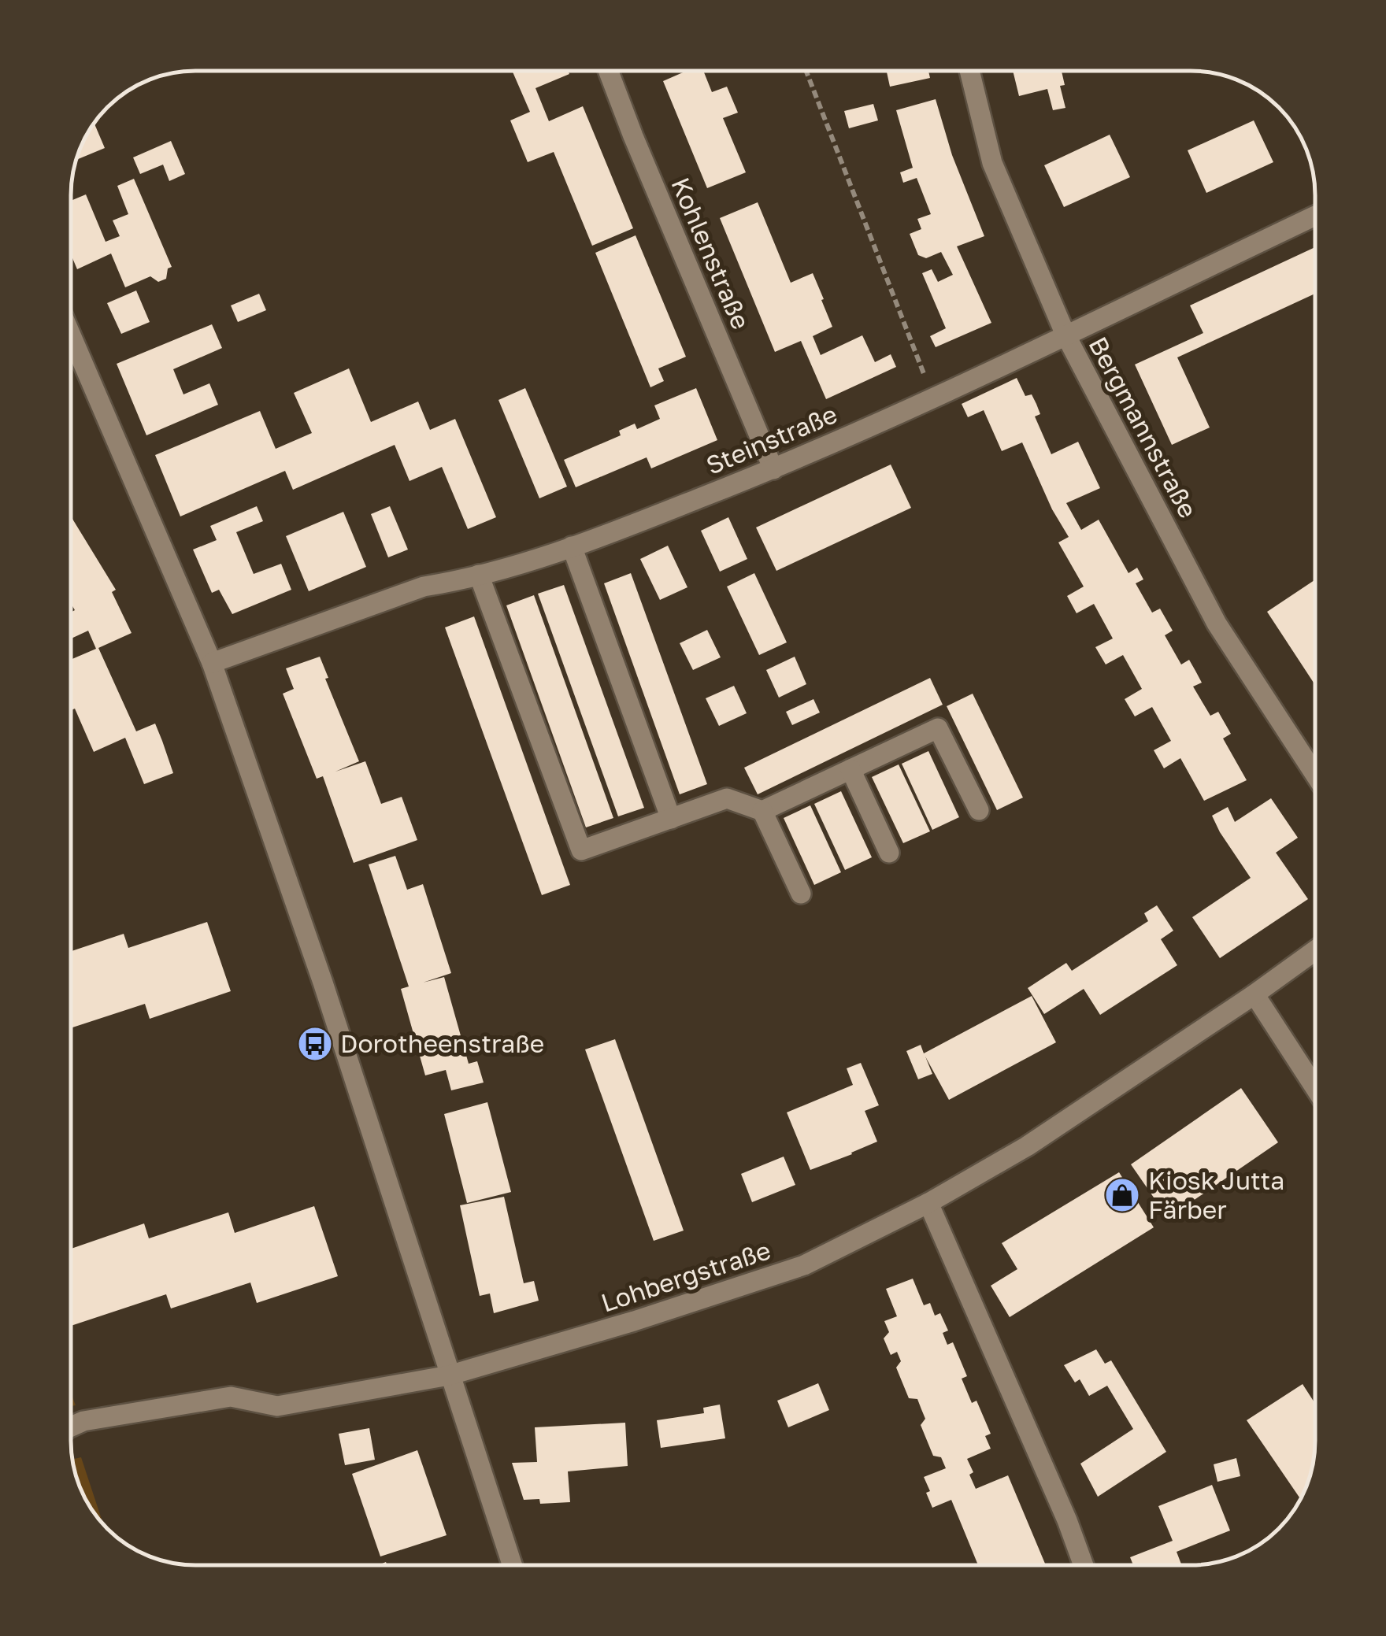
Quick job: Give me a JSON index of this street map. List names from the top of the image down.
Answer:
{
  "streets": {
    "street": [
      "Kohlenstraße",
      "Bergmannstraße",
      "Steinstraße",
      "Lohbergstraße"
    ]
  },
  "crossings": [
    ["Kohlenstraße", "Steinstraße"],
    ["Bergmannstraße", "Steinstraße"]
  ],
  "places": {
    "bus stop": ["Dorotheenstraße"],
    "shop": ["Kiosk Jutta Färber"]
  }
}
